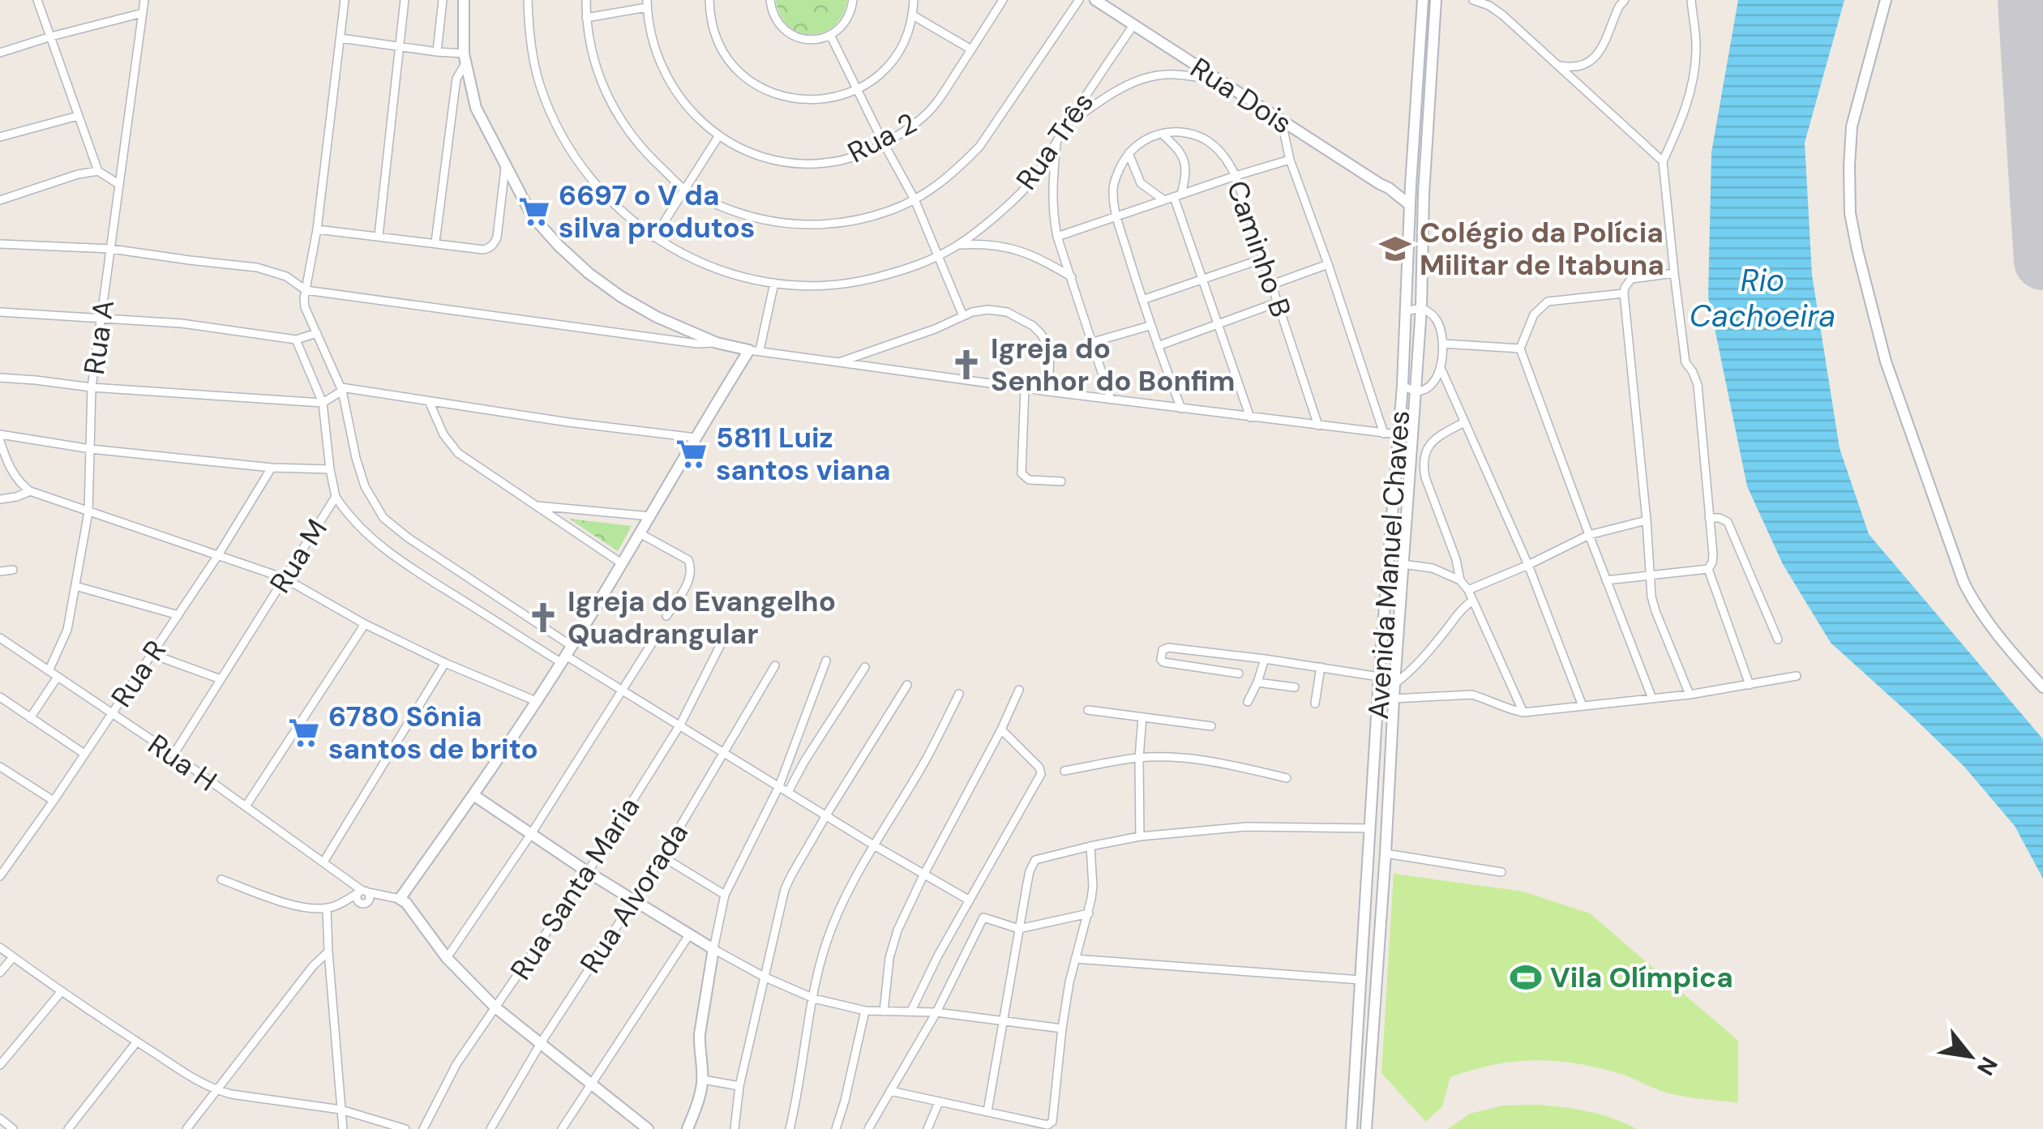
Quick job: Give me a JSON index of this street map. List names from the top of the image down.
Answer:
{
  "streets": {
    "street": [
      "Rua Dois",
      "Rua 2",
      "Rua Três",
      "Caminho B",
      "Rua A",
      "Rua M",
      "Avenida Manuel Chaves",
      "Rua R",
      "Rua H",
      "Rua Santa Maria",
      "Rua Alvorada"
    ]
  },
  "crossings": [
    ["Rua Dois", "Rua Três"],
    ["Rua Dois", "Avenida Manuel Chaves"],
    ["Rua A", "Rua H"],
    ["Rua M", "Rua H"],
    ["Rua R", "Rua H"]
  ],
  "water": ["Rio Cachoeira"],
  "places": {
    "supermarket": ["6697 o V da silva produtos", "5811 Luiz santos viana", "6780 Sônia santos de brito"],
    "school or university": ["Colégio da Polícia Militar de Itabuna"],
    "church": ["Igreja do Senhor do Bonfim", "Igreja do Evangelho Quadrangular"],
    "sports": ["Vila Olímpica"]
  },
  "north": "bottom right"
}
